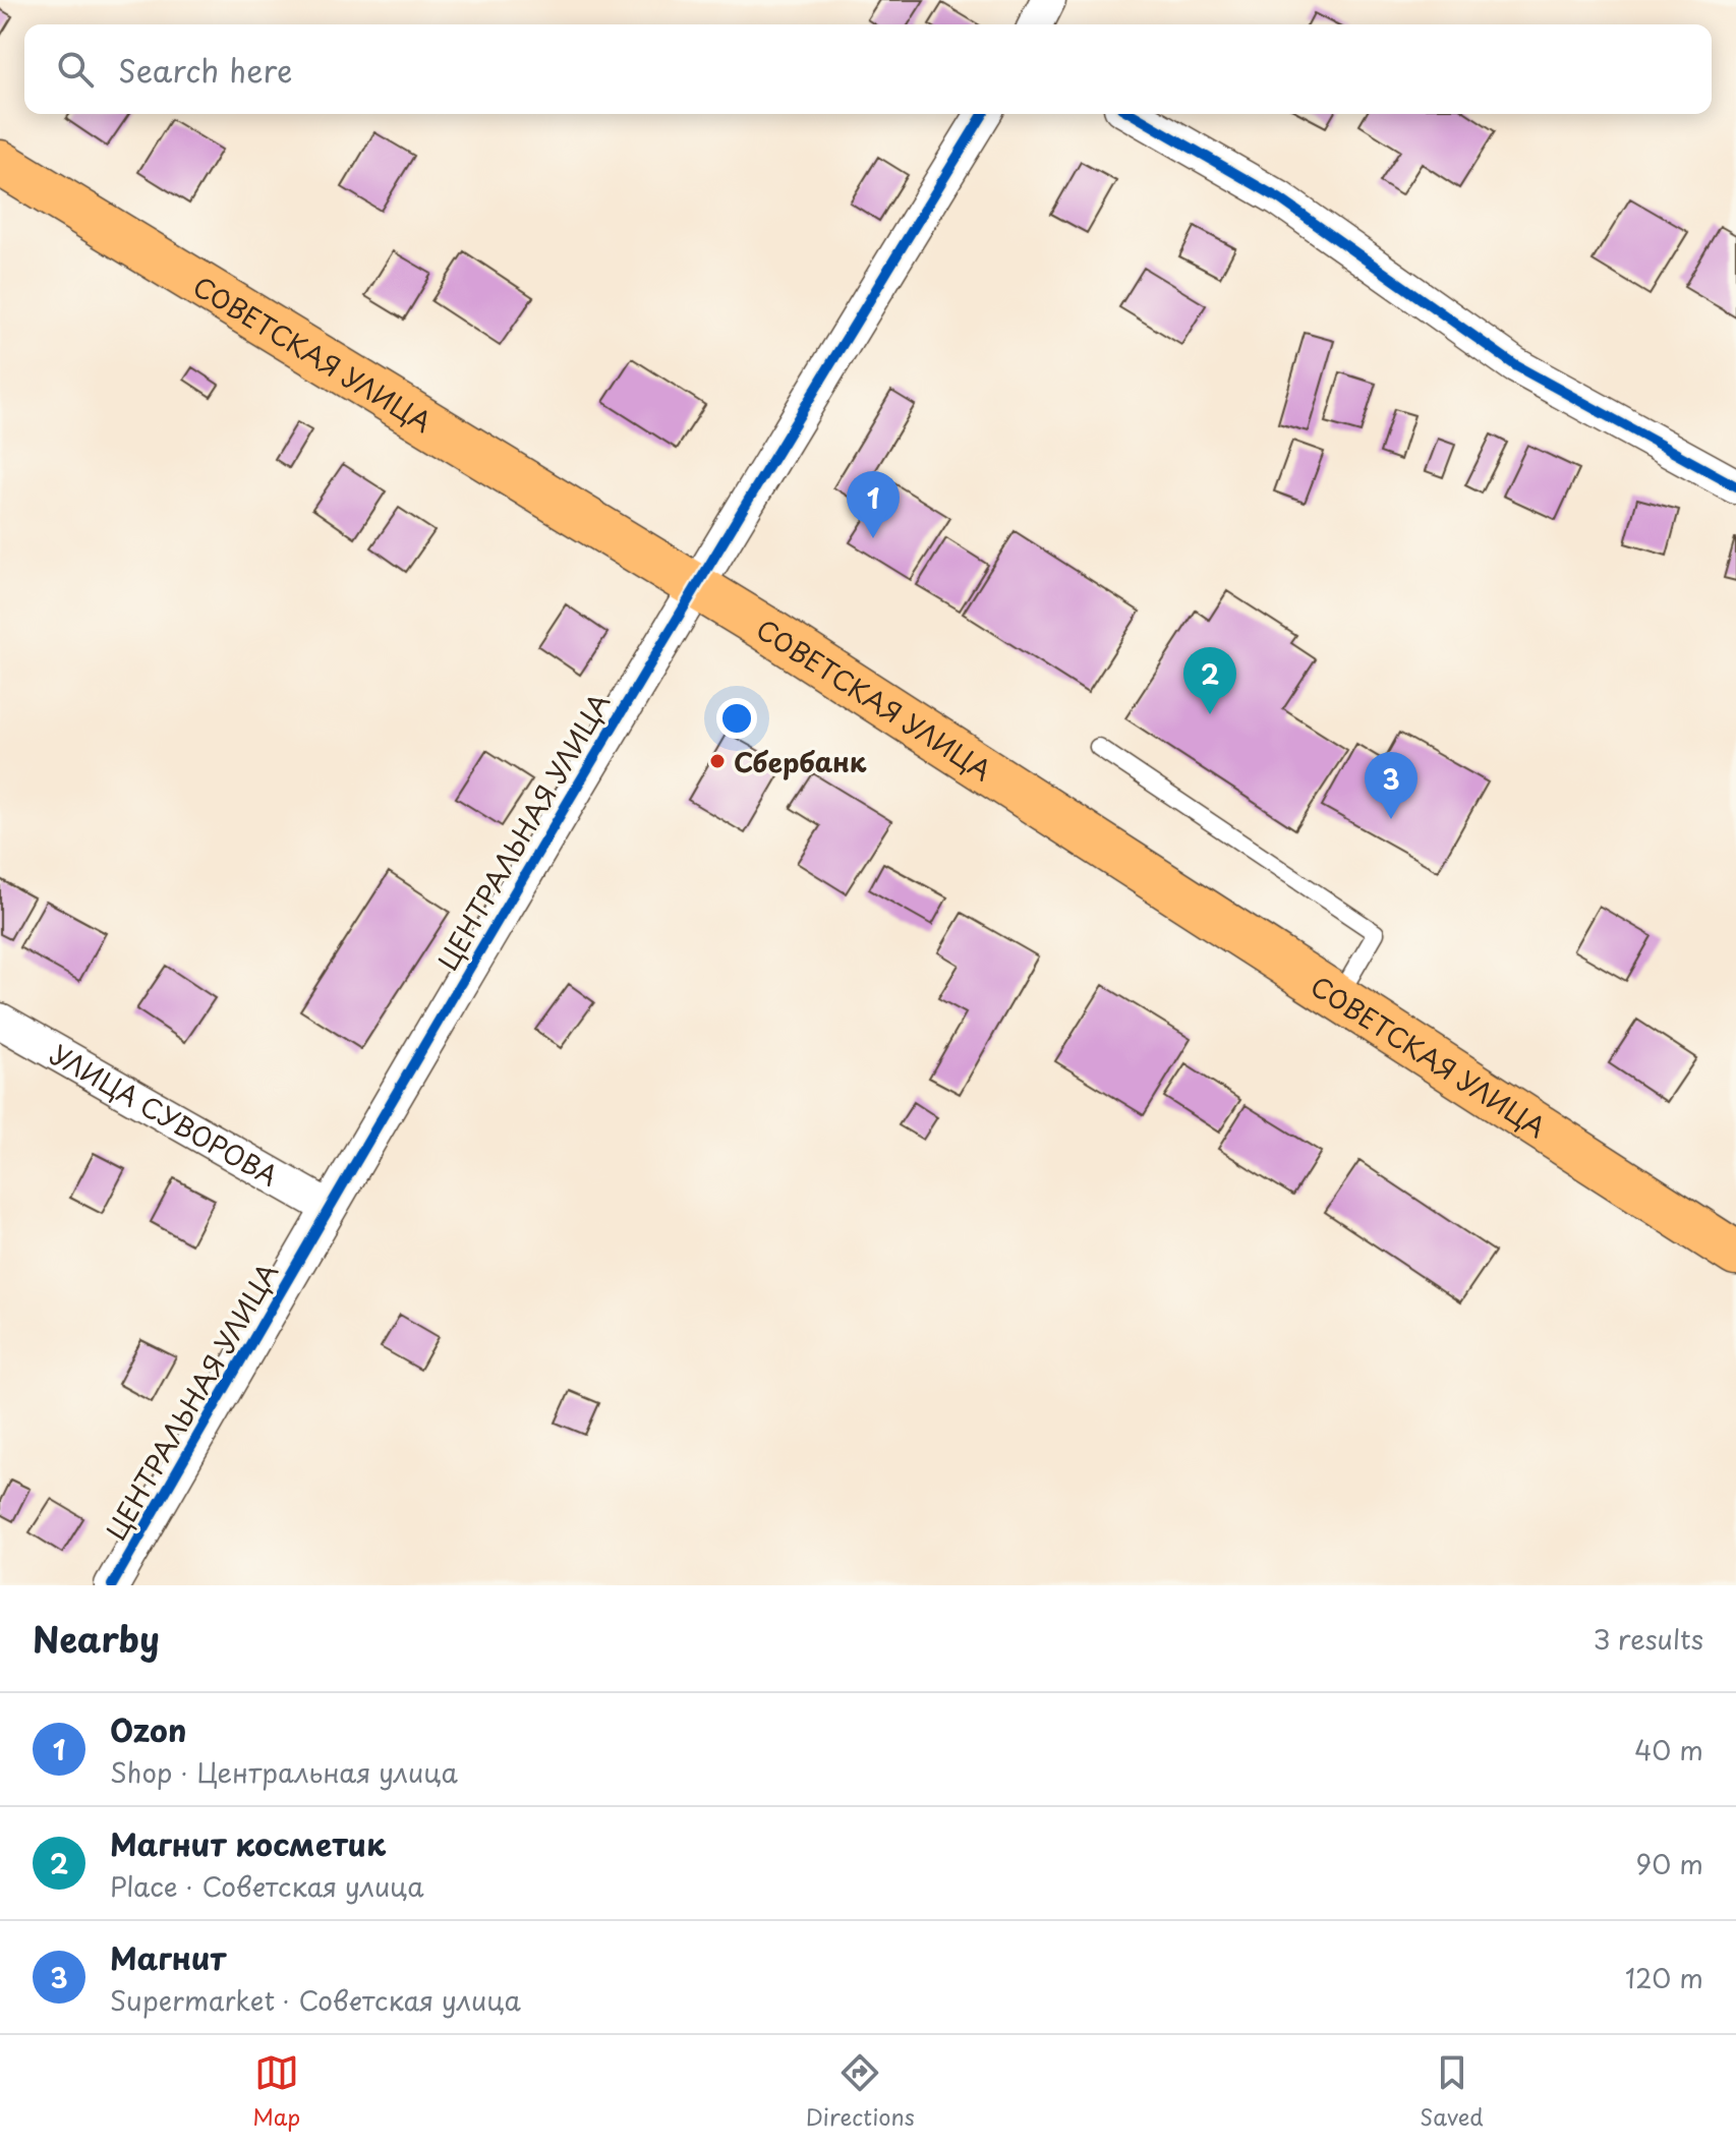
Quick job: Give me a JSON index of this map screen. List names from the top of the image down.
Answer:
{
  "streets": {
    "highway": ["СОВЕТСКАЯ УЛИЦА"],
    "street": ["ЦЕНТРАЛЬНАЯ УЛИЦА", "УЛИЦА СУВОРОВА"]
  },
  "crossings": [
    ["СОВЕТСКАЯ УЛИЦА", "ЦЕНТРАЛЬНАЯ УЛИЦА"],
    ["ЦЕНТРАЛЬНАЯ УЛИЦА", "УЛИЦА СУВОРОВА"]
  ],
  "places": ["Сбербанк"],
  "page": {
    "search": "Search here",
    "pins": ["1", "2", "3"],
    "heading": ["Nearby", "3 results"],
    "list": [
      {
        "mark": "1",
        "name": "Ozon",
        "note": "Shop · Центральная улица",
        "value": "40 m"
      },
      {
        "mark": "2",
        "name": "Магнит косметик",
        "note": "Place · Советская улица",
        "value": "90 m"
      },
      {
        "mark": "3",
        "name": "Магнит",
        "note": "Supermarket · Советская улица",
        "value": "120 m"
      }
    ],
    "nav": ["Map", "Directions", "Saved"]
  }
}
